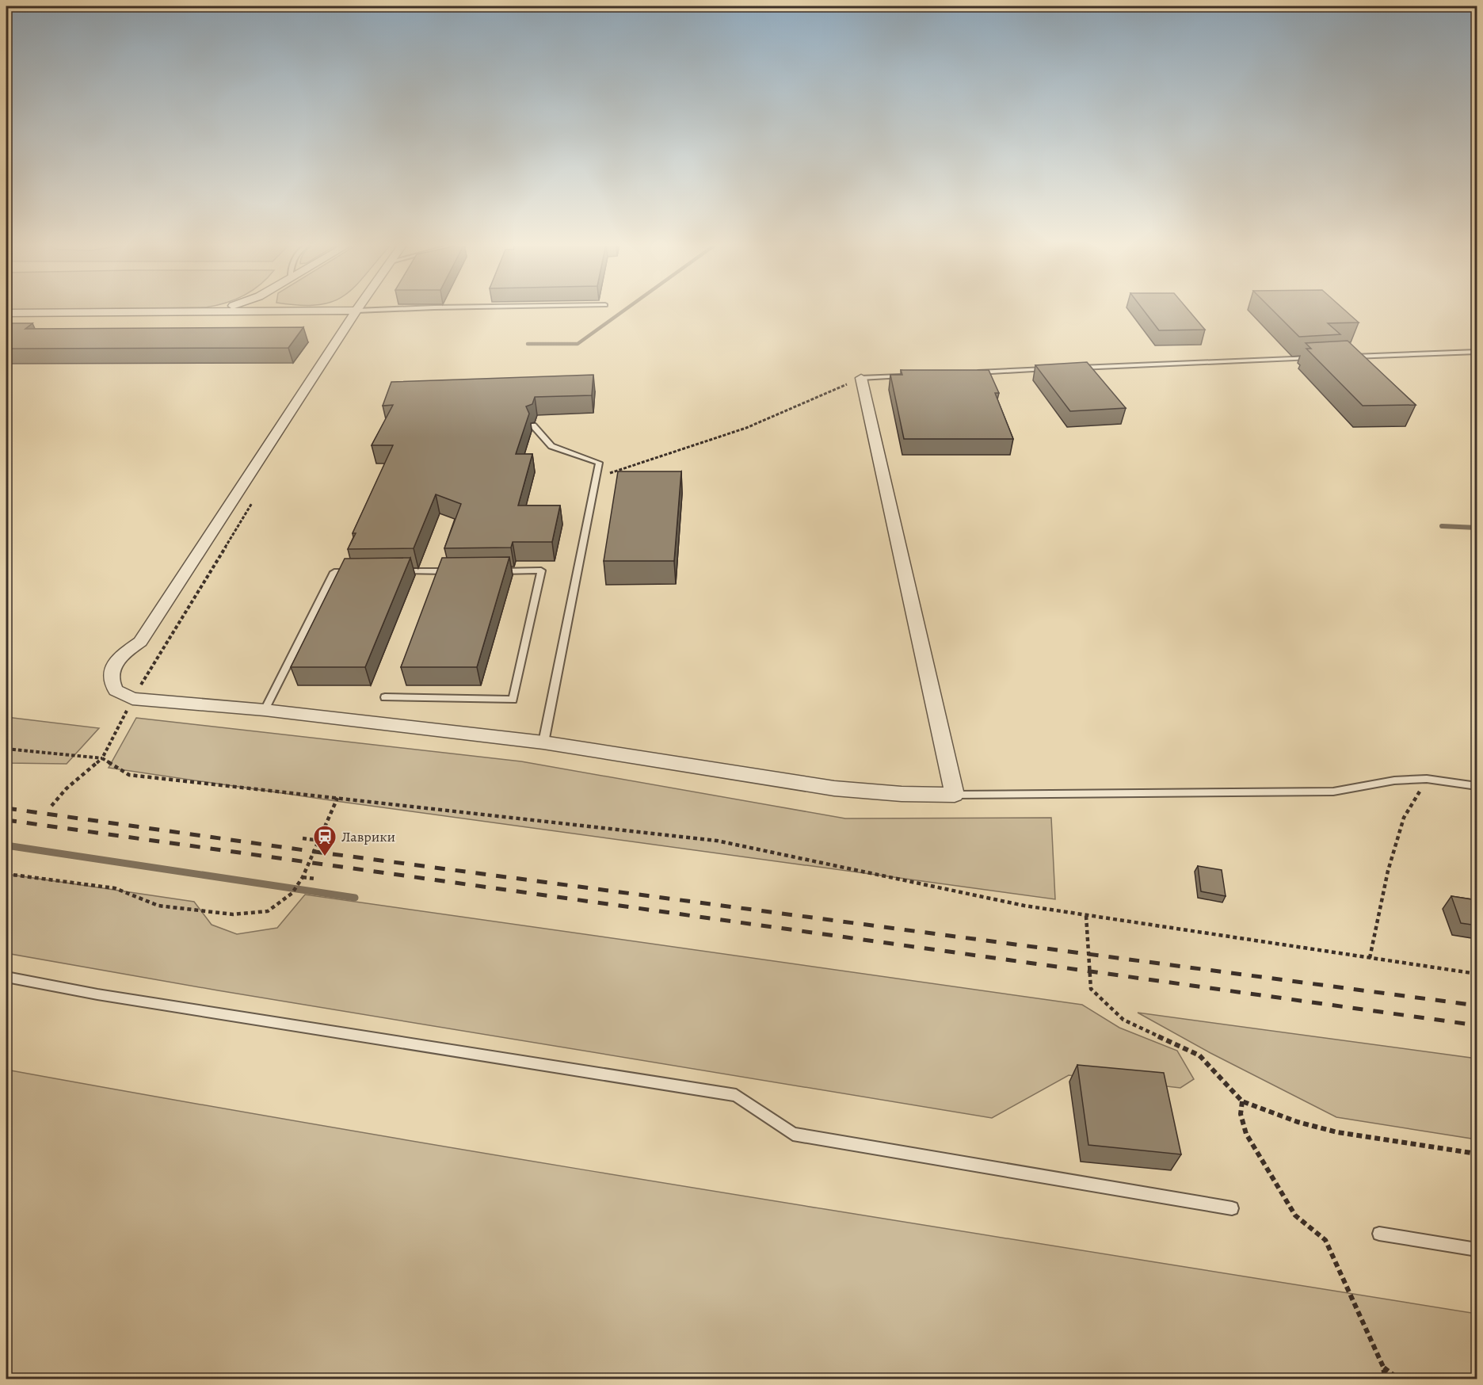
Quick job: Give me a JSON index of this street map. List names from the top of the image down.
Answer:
{
  "places": {
    "station": ["Лаврики"]
  }
}
